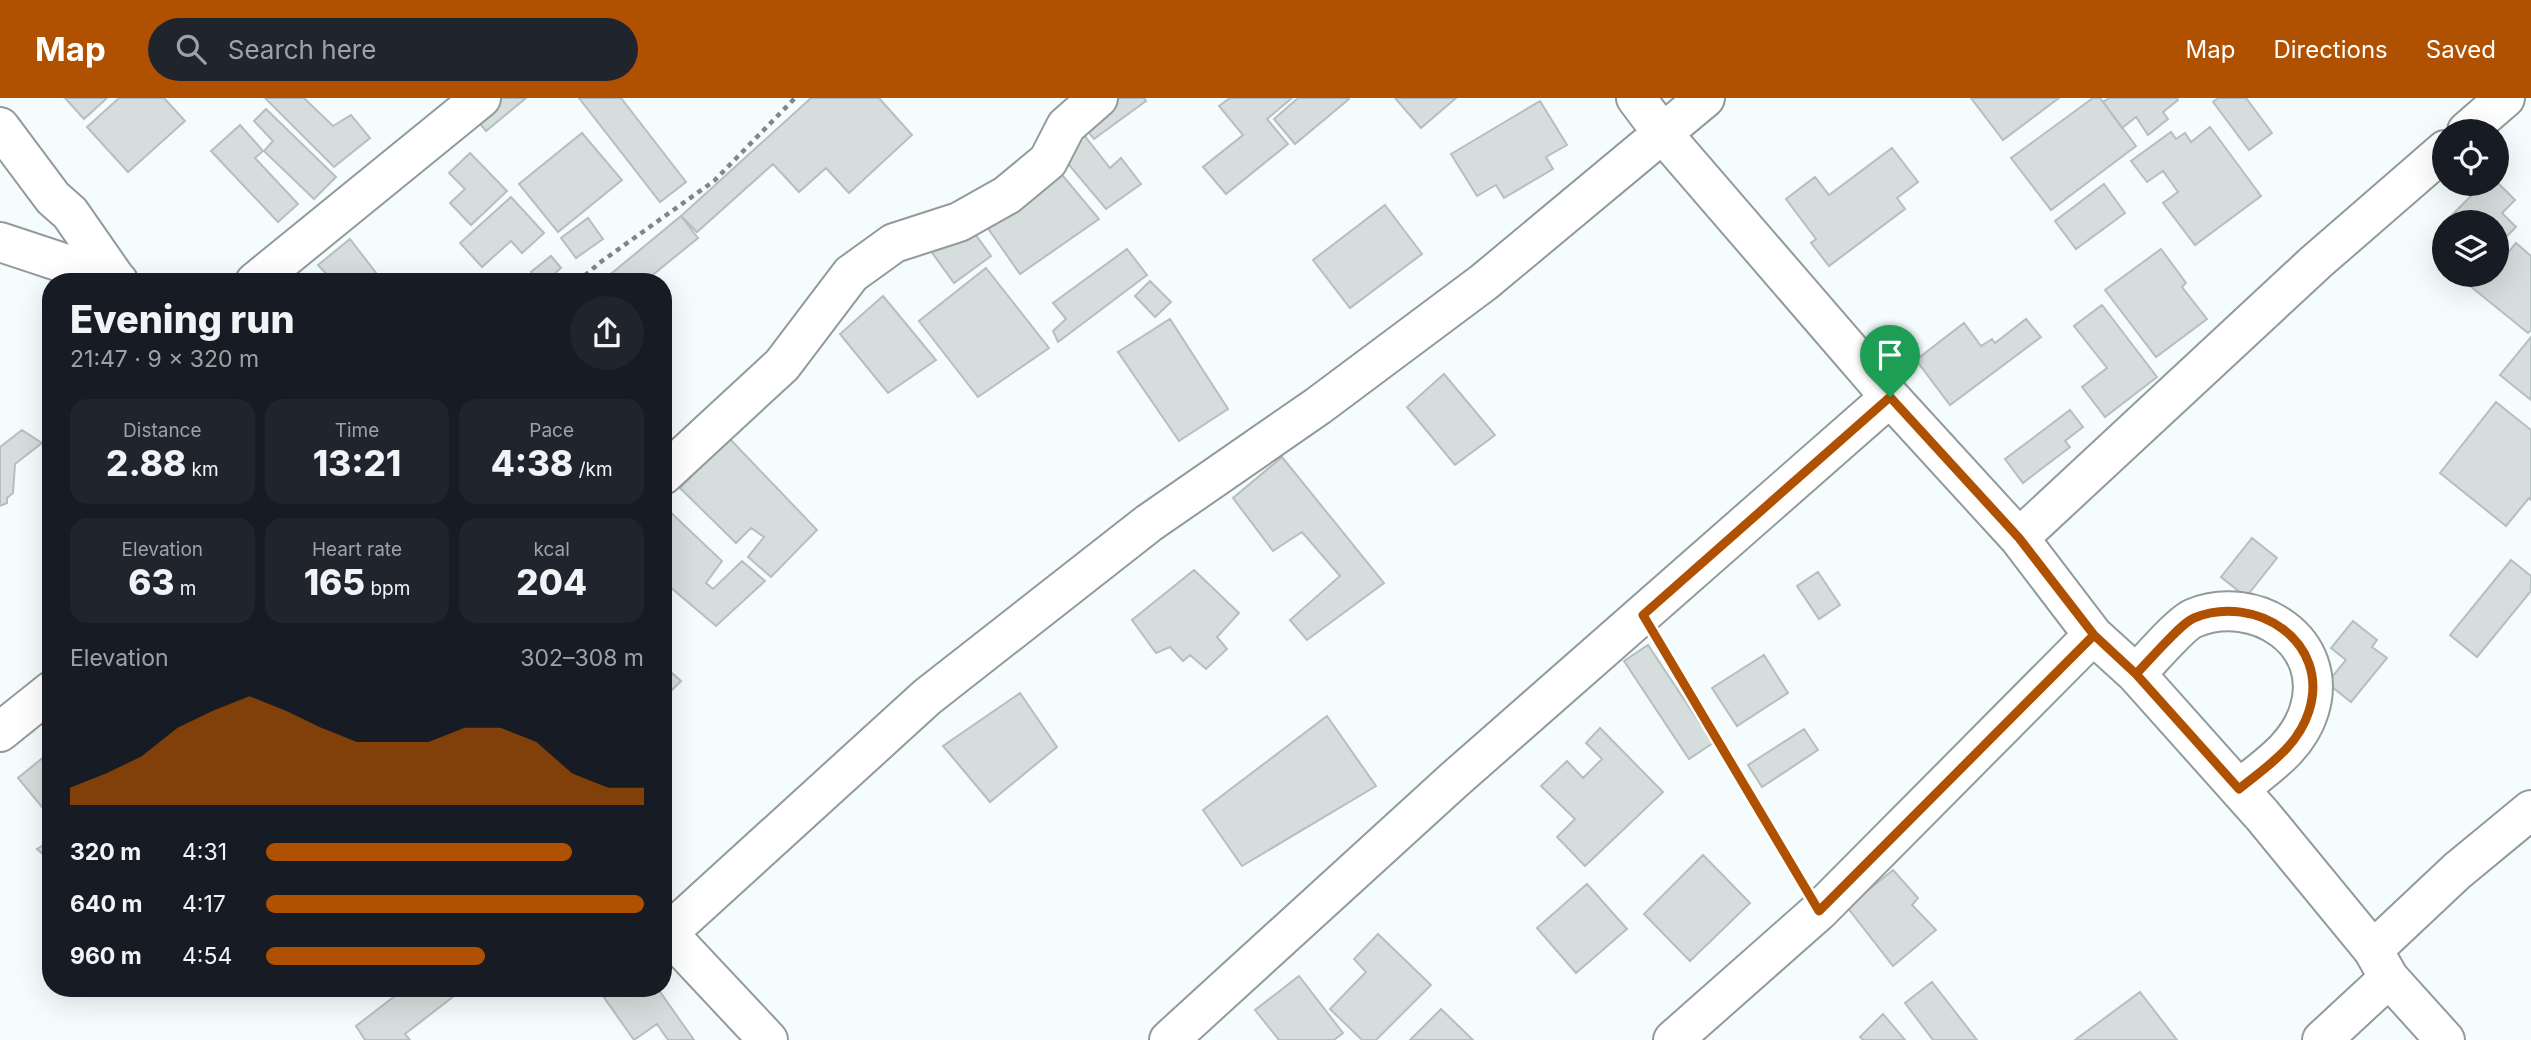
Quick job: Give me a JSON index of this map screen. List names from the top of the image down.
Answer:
{
  "page": {
    "header": "Map",
    "search": "Search here",
    "nav": ["Map", "Directions", "Saved"],
    "heading": ["Evening run", "21:47 · 9 × 320 m"],
    "stats": [
      ["Distance", "2.88 km"],
      ["Time", "13:21"],
      ["Pace", "4:38 /km"],
      ["Elevation", "63 m"],
      ["Heart rate", "165 bpm"],
      ["kcal", "204"]
    ],
    "chart": ["Elevation", "302–308 m"],
    "list": [
      {
        "name": "320 m",
        "note": "4:31"
      },
      {
        "name": "640 m",
        "note": "4:17"
      },
      {
        "name": "960 m",
        "note": "4:54"
      }
    ]
  }
}
